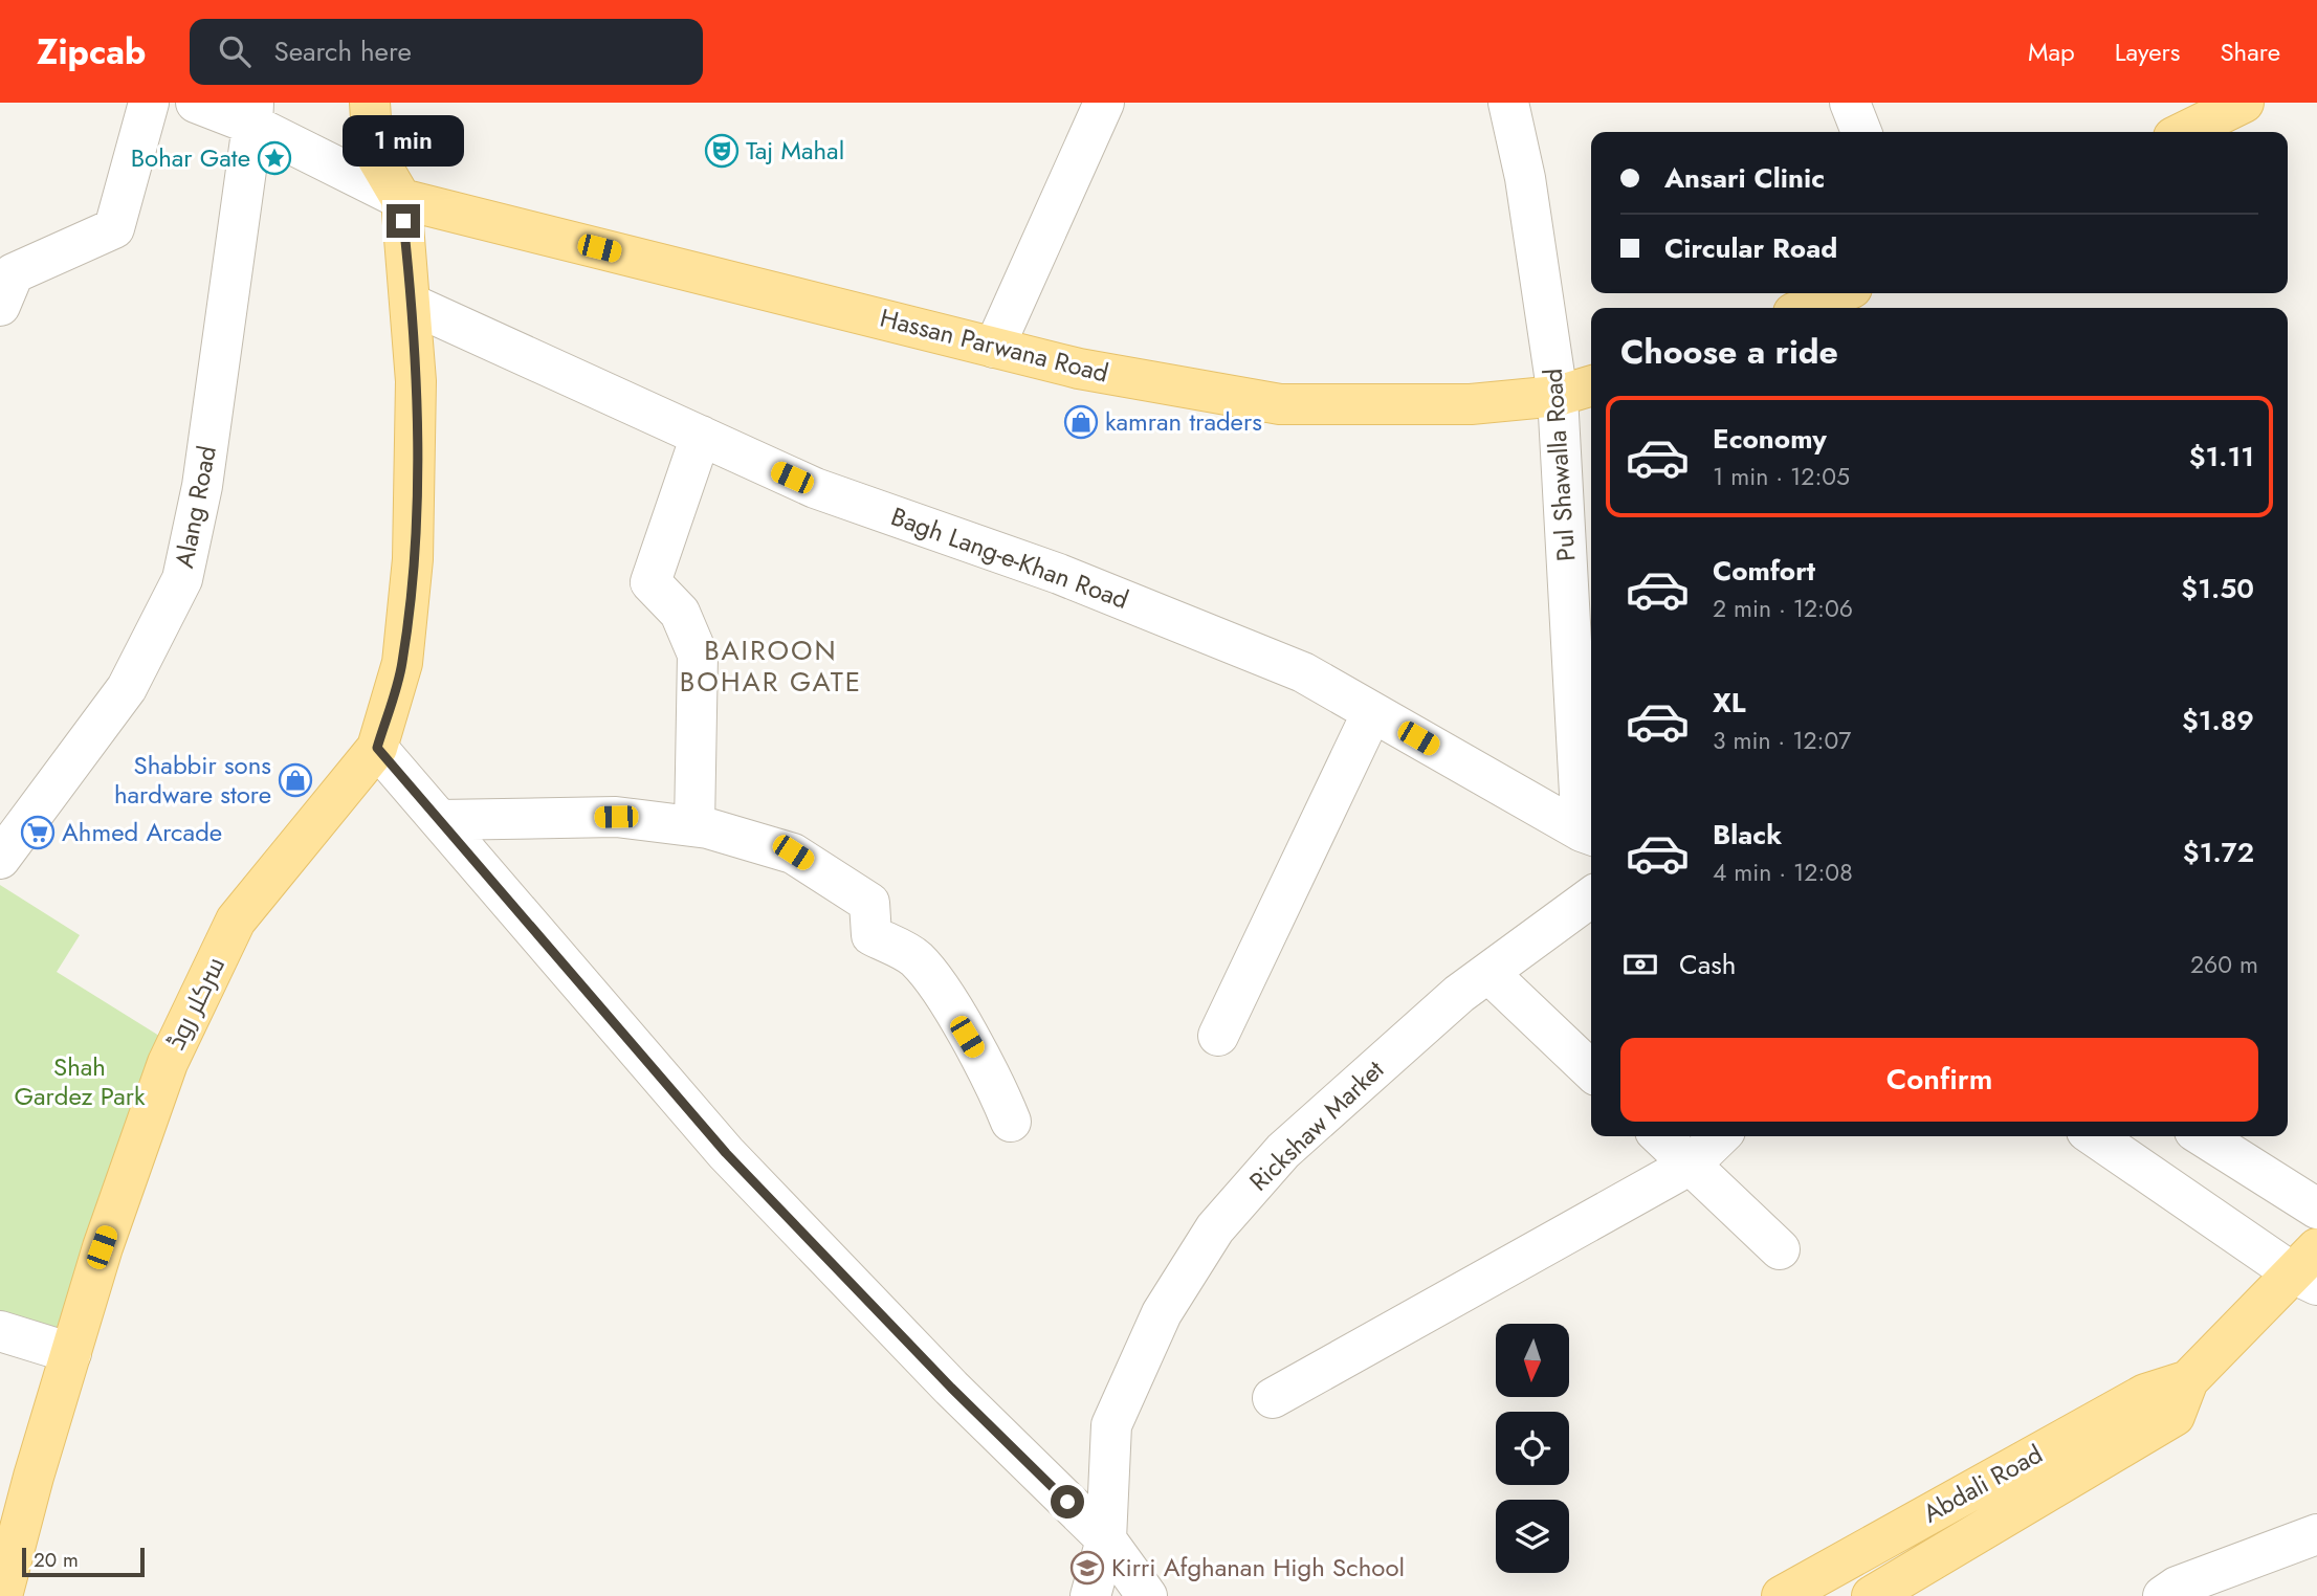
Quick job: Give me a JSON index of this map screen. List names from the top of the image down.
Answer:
{
  "streets": {
    "main road": ["Hassan Parwana Road", "سرکلر روڈ", "Abdali Road"],
    "street": [
      "Pul Shawalla Road",
      "Alang Road",
      "Bagh Lang-e-Khan Road",
      "Rickshaw Market"
    ]
  },
  "crossings": [
    ["Hassan Parwana Road", "Pul Shawalla Road"],
    ["Pul Shawalla Road", "Bagh Lang-e-Khan Road"]
  ],
  "districts": ["BAIROON BOHAR GATE"],
  "parks": ["Shah Gardez Park"],
  "places": {
    "theatre": ["Taj Mahal"],
    "place": ["Bohar Gate"],
    "shop": ["kamran traders", "Shabbir sons hardware store"],
    "supermarket": ["Ahmed Arcade"],
    "school or university": ["Kirri Afghanan High School"]
  },
  "scale_bar": "20 m",
  "north": "bottom",
  "page": {
    "header": "Zipcab",
    "search": "Search here",
    "nav": ["Map", "Layers", "Share"],
    "bubble": "1 min",
    "banner": ["Ansari Clinic", "Circular Road"],
    "heading": "Choose a ride",
    "list": [
      {
        "name": "Economy",
        "note": "1 min · 12:05",
        "value": "$1.11"
      },
      {
        "name": "Comfort",
        "note": "2 min · 12:06",
        "value": "$1.50"
      },
      {
        "name": "XL",
        "note": "3 min · 12:07",
        "value": "$1.89"
      },
      {
        "name": "Black",
        "note": "4 min · 12:08",
        "value": "$1.72"
      }
    ],
    "pay": ["Cash", "260 m"],
    "buttons": "Confirm",
    "scale": "20 m"
  }
}
